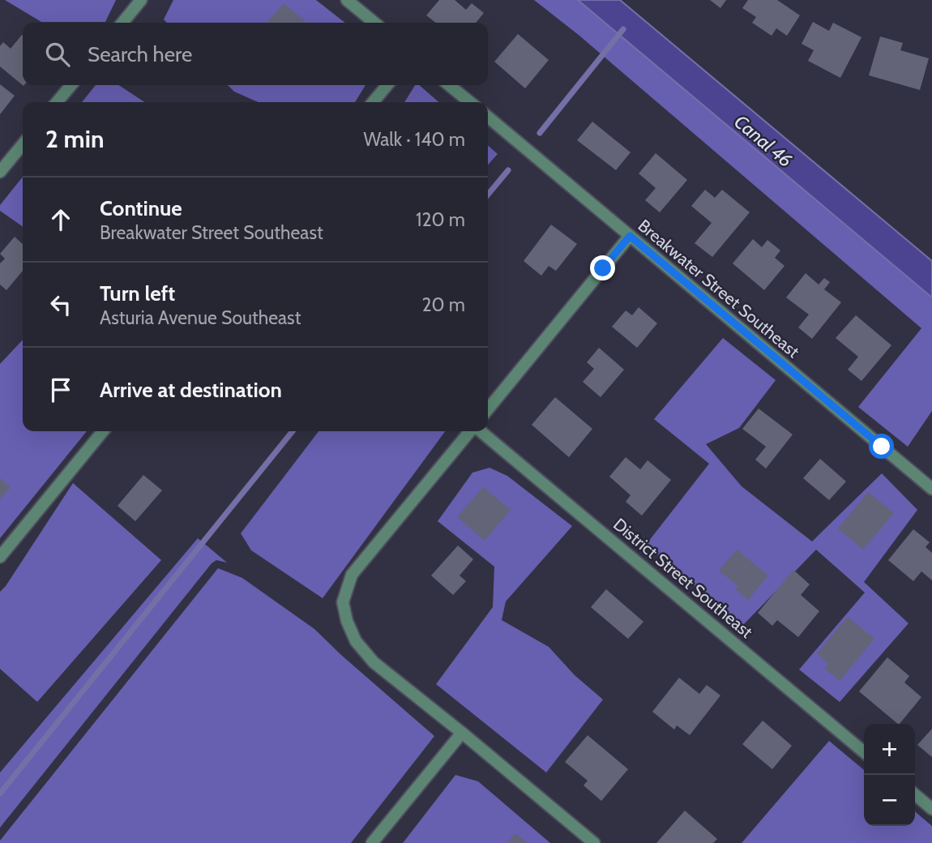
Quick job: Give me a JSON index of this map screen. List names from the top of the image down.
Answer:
{
  "streets": {
    "street": ["Breakwater Street Southeast", "District Street Southeast"]
  },
  "water": ["Canal 46"],
  "page": {
    "search": "Search here",
    "heading": ["2 min", "Walk · 140 m"],
    "list": [
      ["Continue", "Breakwater Street Southeast", "120 m"],
      ["Turn left", "Asturia Avenue Southeast", "20 m"],
      "Arrive at destination"
    ],
    "map_buttons": ["+", "−"]
  }
}
